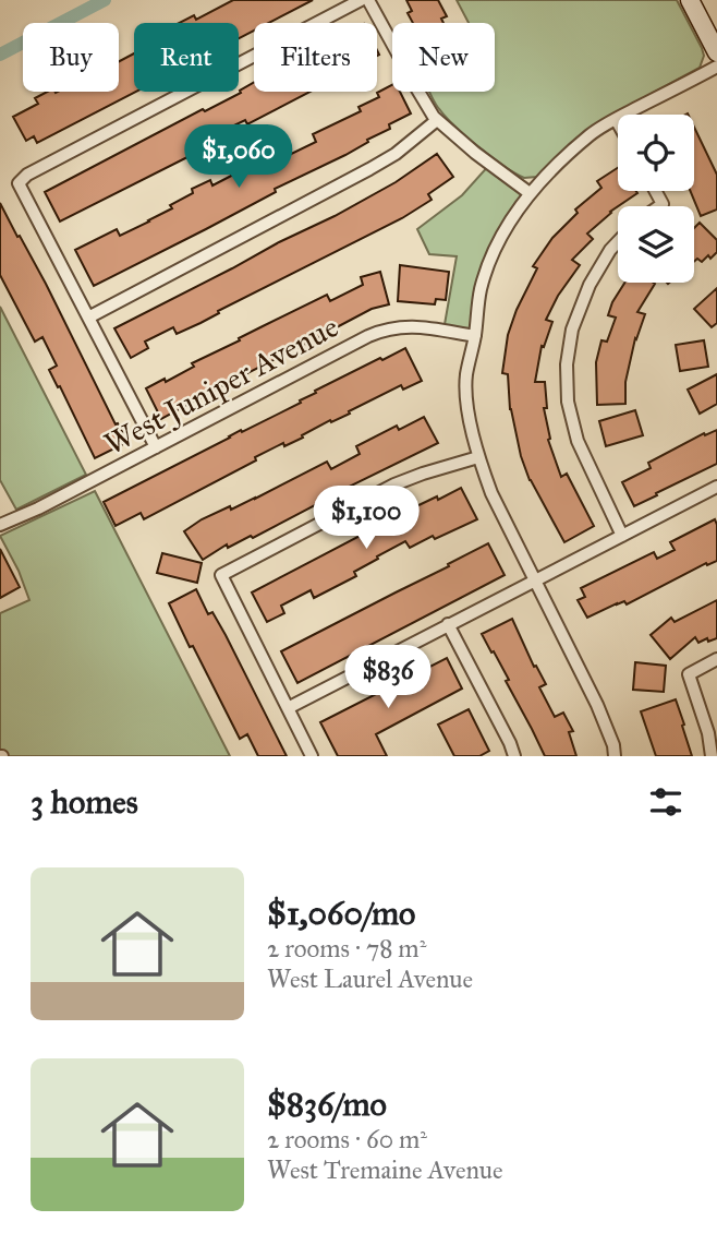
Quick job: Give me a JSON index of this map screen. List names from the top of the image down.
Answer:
{
  "streets": {
    "street": ["West Juniper Avenue"]
  },
  "page": {
    "chip": [
      "Buy",
      "Rent",
      "Filters",
      "New"
    ],
    "price": ["$1,060", "$1,100", "$836"],
    "heading": "3 homes",
    "list": [
      {
        "name": "$1,060/mo",
        "note": "2 rooms · 78 m² · West Laurel Avenue"
      },
      {
        "name": "$836/mo",
        "note": "2 rooms · 60 m² · West Tremaine Avenue"
      }
    ]
  }
}
